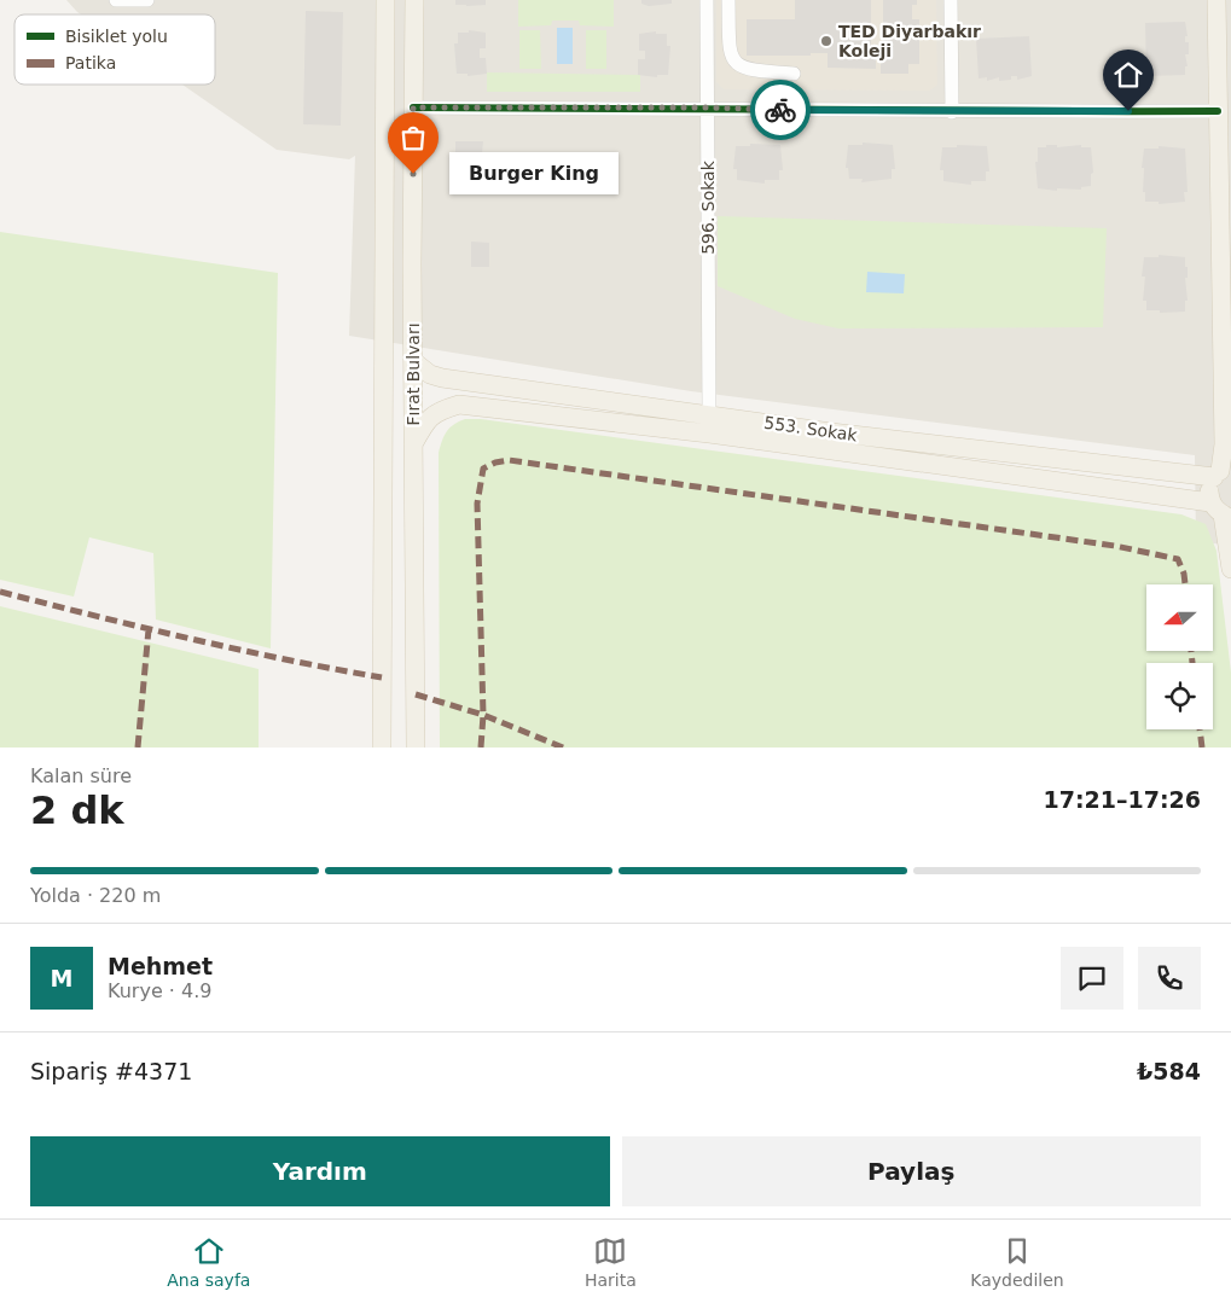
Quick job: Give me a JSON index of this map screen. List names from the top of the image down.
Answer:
{
  "streets": {
    "main road": ["Fırat Bulvarı", "553. Sokak"],
    "street": ["596. Sokak"]
  },
  "crossings": [
    ["596. Sokak", "553. Sokak"],
    ["Fırat Bulvarı", "553. Sokak"]
  ],
  "places": ["TED Diyarbakır Koleji", "Burger King"],
  "legend": ["Bisiklet yolu", "Patika"],
  "north": "left",
  "page": {
    "bubble": "Burger King",
    "heading": ["2 dk", "Kalan süre", "17:21–17:26"],
    "panel": [
      "Mehmet",
      "Kurye · 4.9",
      "Sipariş #4371",
      "₺584"
    ],
    "bar": "Yolda · 220 m",
    "round": "M",
    "buttons": ["Yardım", "Paylaş"],
    "tabs": ["Ana sayfa", "Harita", "Kaydedilen"]
  }
}
